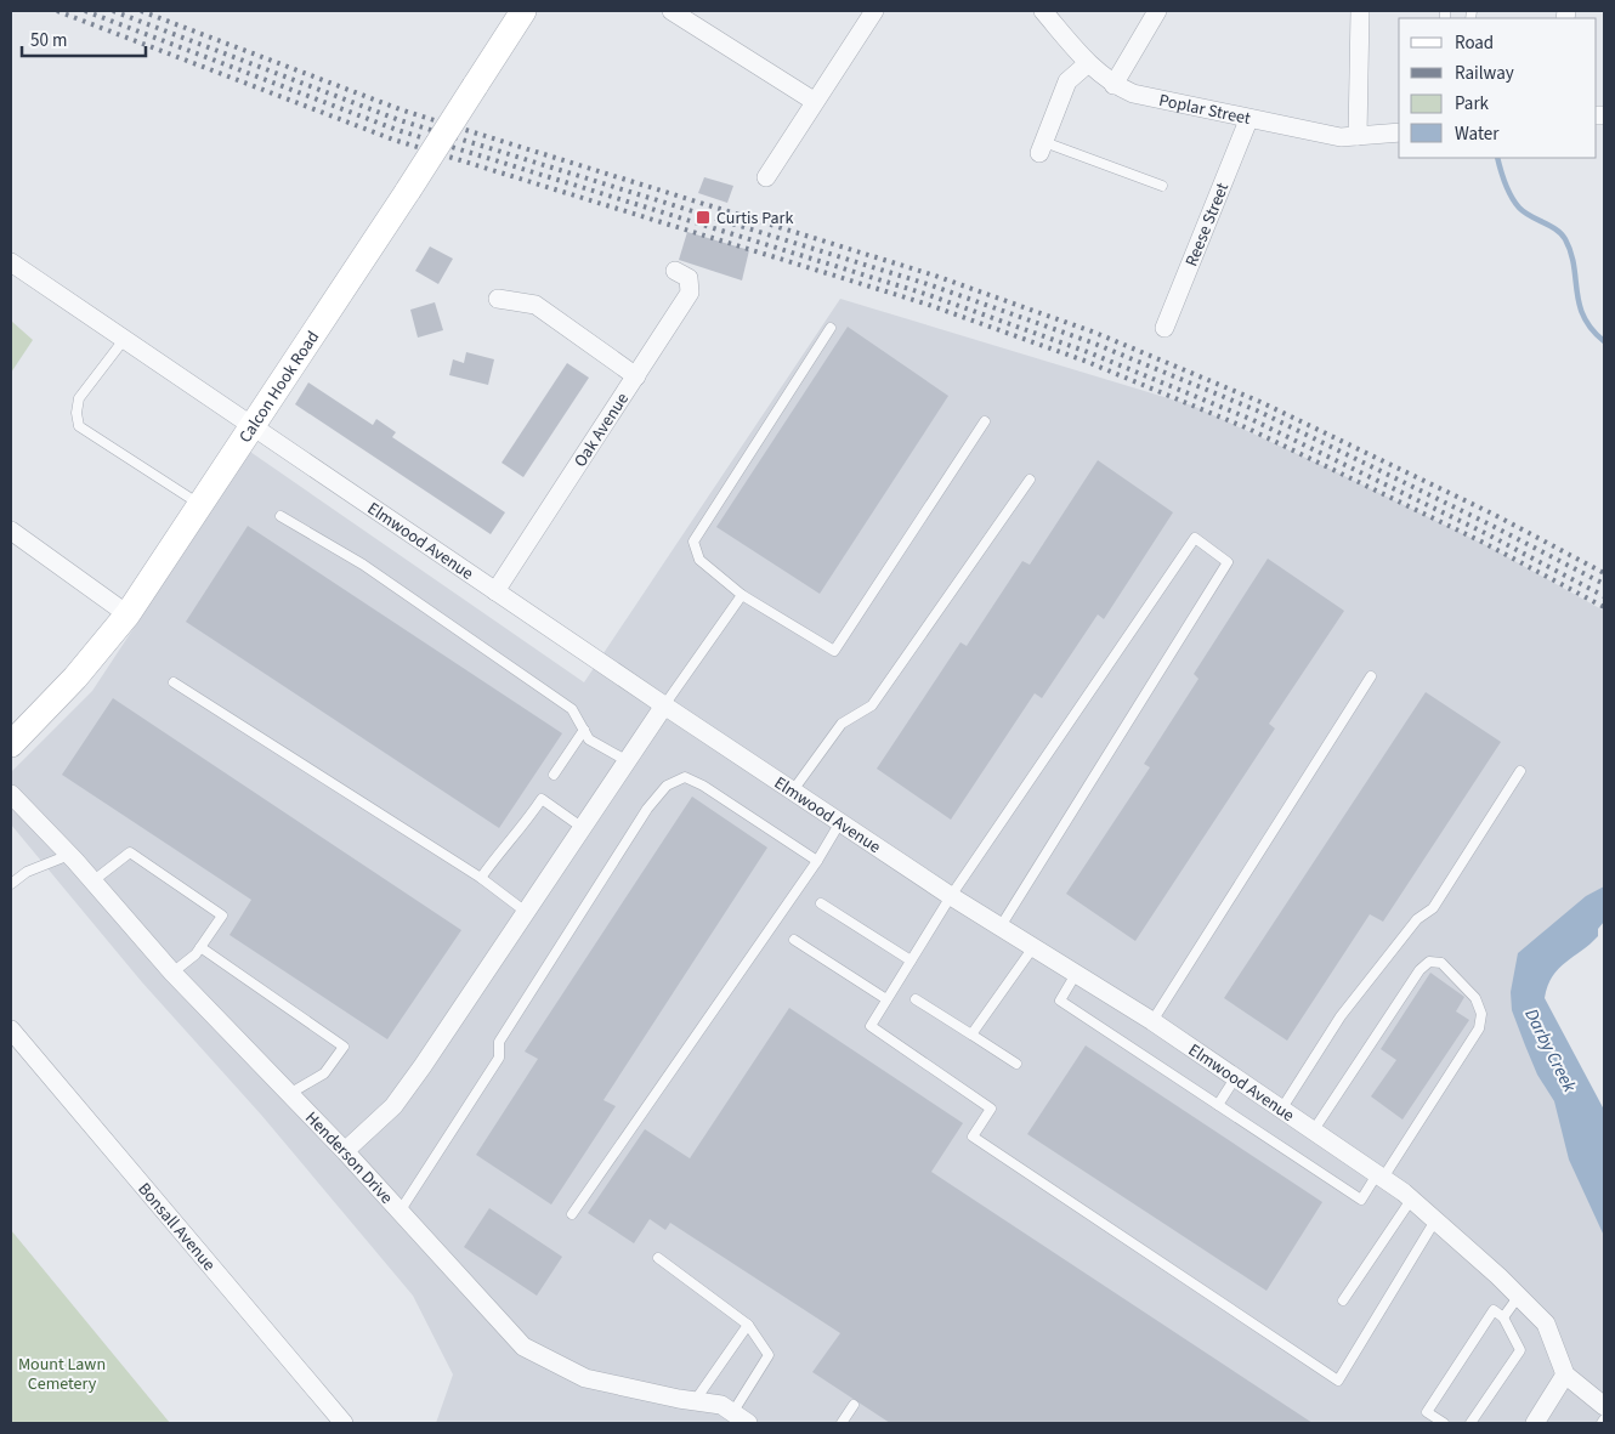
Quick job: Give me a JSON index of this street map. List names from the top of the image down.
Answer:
{
  "streets": {
    "street": [
      "Poplar Street",
      "Reese Street",
      "Calcon Hook Road",
      "Oak Avenue",
      "Elmwood Avenue",
      "Henderson Drive",
      "Bonsall Avenue"
    ]
  },
  "crossings": [
    ["Poplar Street", "Reese Street"],
    ["Calcon Hook Road", "Elmwood Avenue"],
    ["Oak Avenue", "Elmwood Avenue"]
  ],
  "water": ["Darby Creek"],
  "parks": ["Mount Lawn Cemetery"],
  "places": {
    "transit": ["Curtis Park"]
  },
  "legend": [
    "Road",
    "Railway",
    "Park",
    "Water"
  ],
  "scale_bar": "50 m"
}
